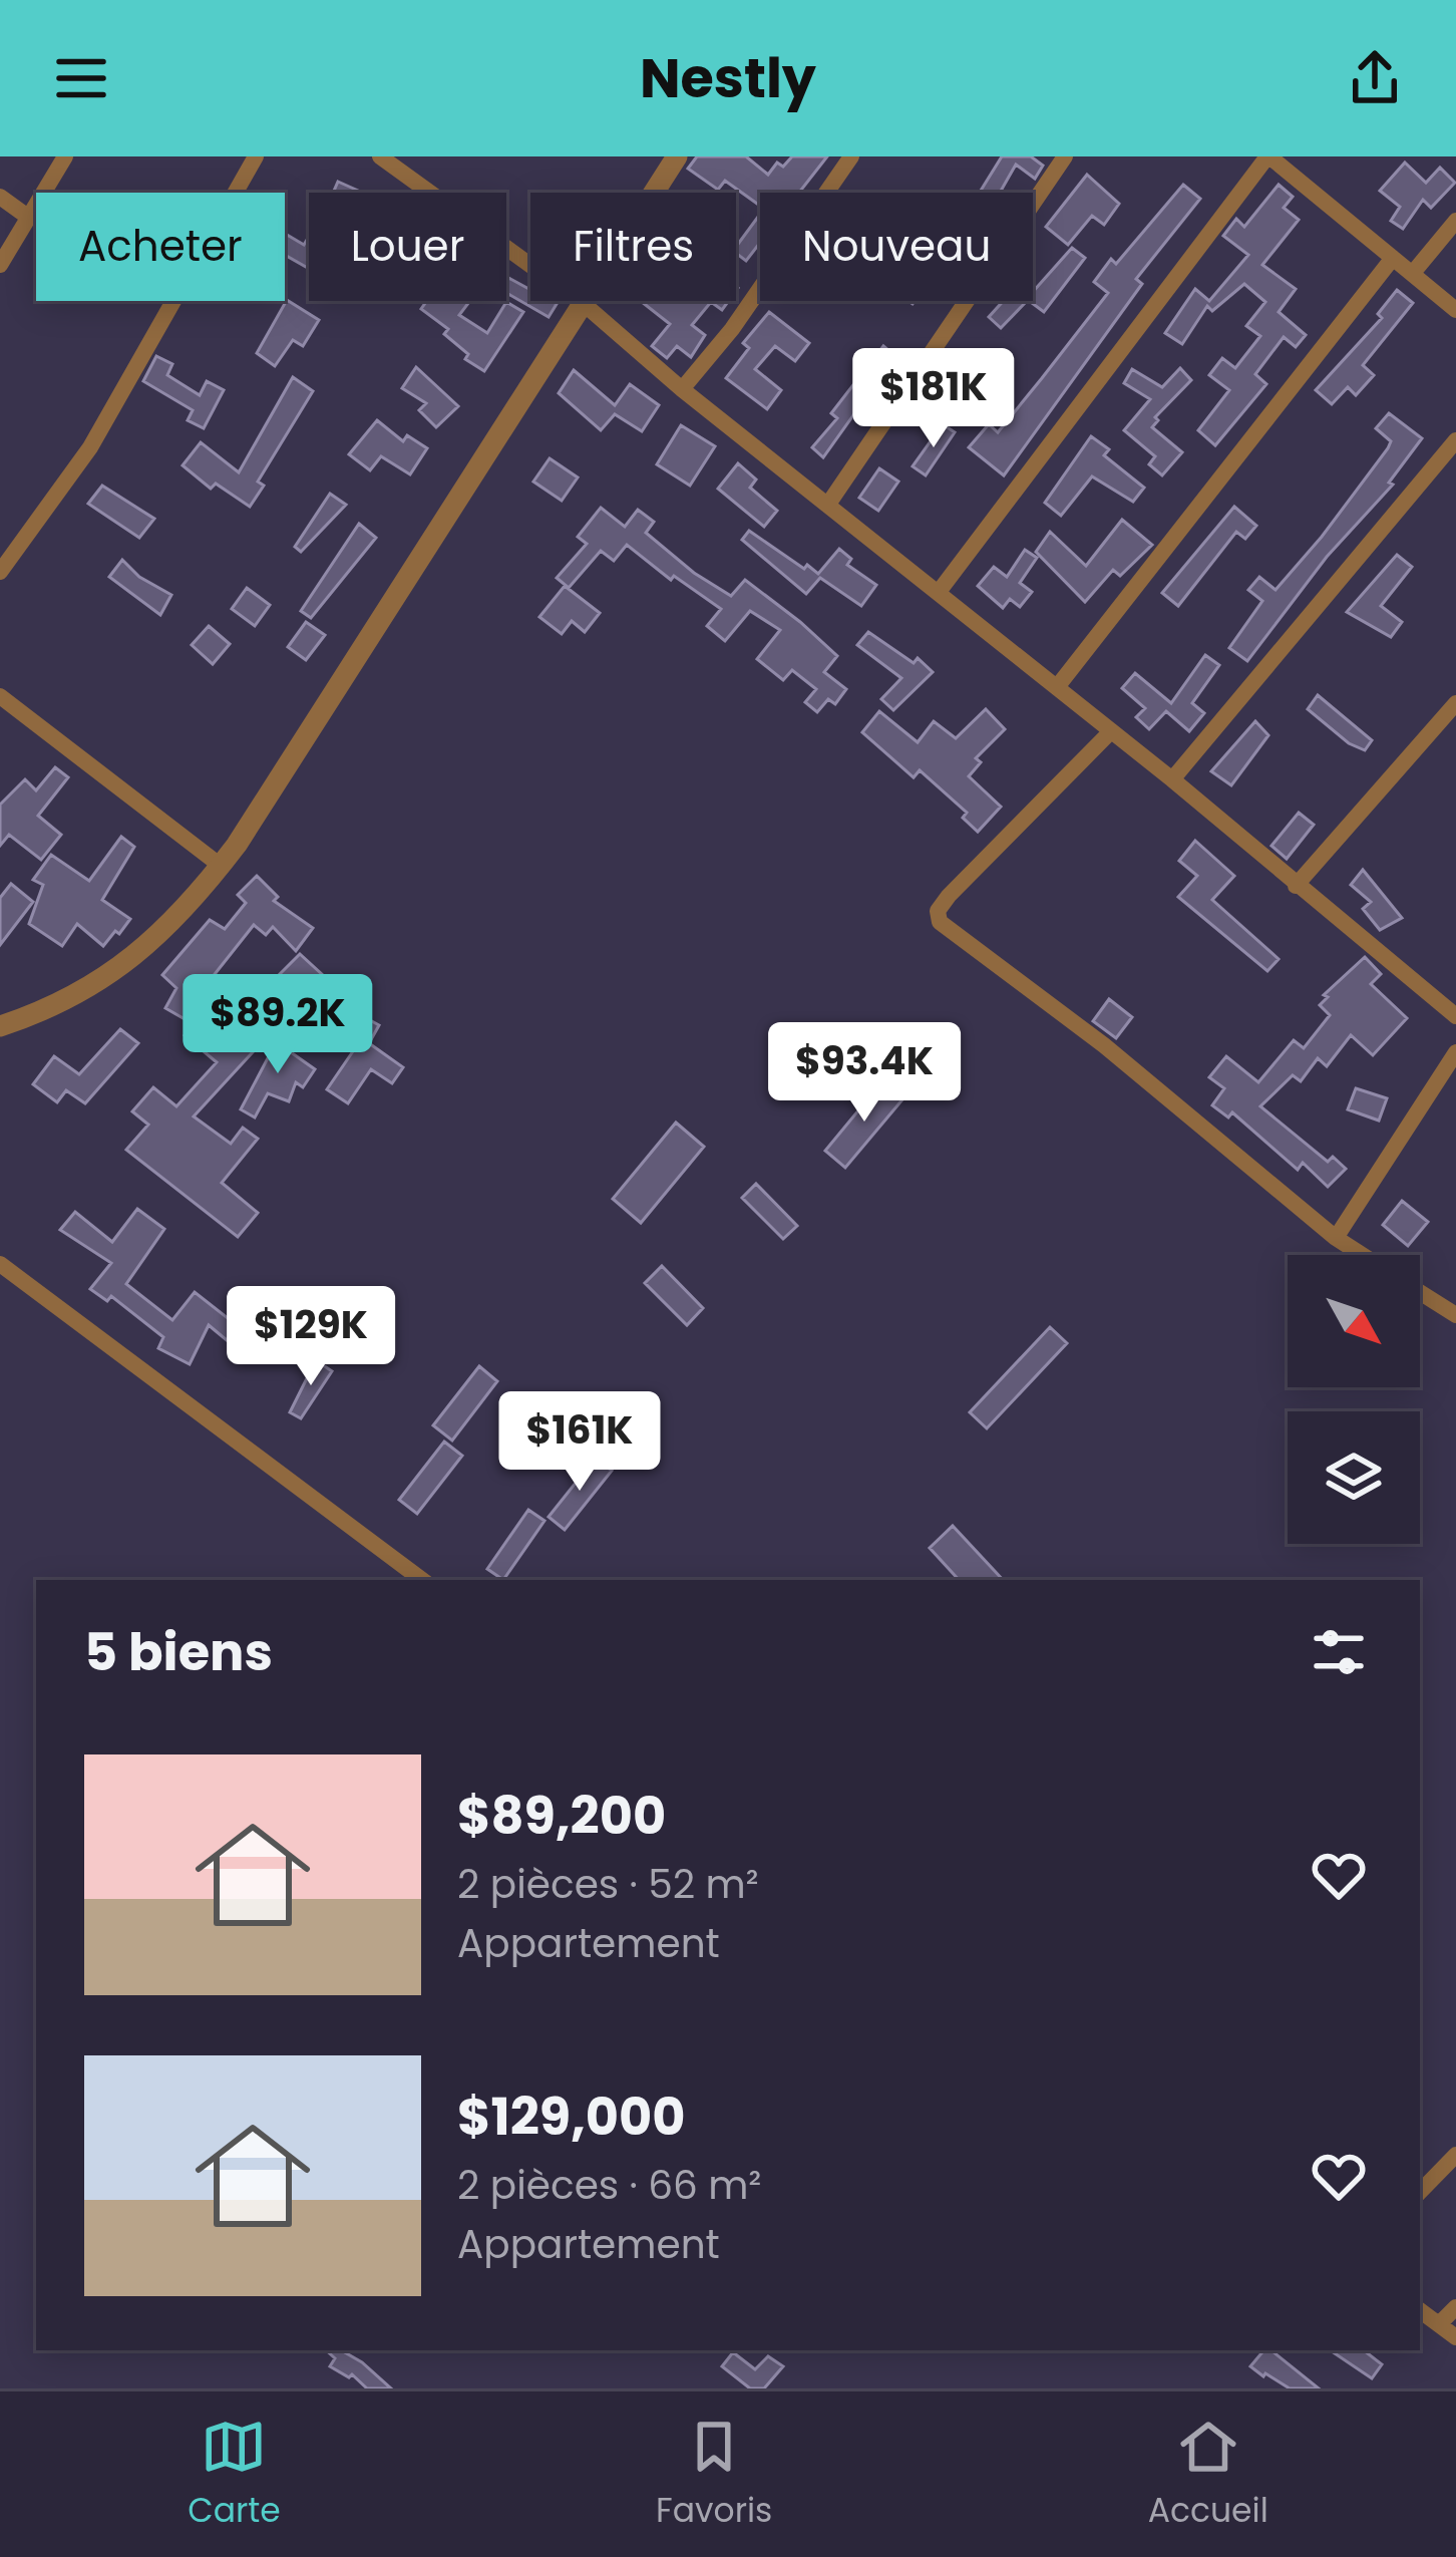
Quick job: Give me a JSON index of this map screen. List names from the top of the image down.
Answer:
{
  "north": "bottom right",
  "page": {
    "header": "Nestly",
    "chip": [
      "Acheter",
      "Louer",
      "Filtres",
      "Nouveau"
    ],
    "price": [
      "$181K",
      "$89.2K",
      "$93.4K",
      "$129K",
      "$161K"
    ],
    "heading": "5 biens",
    "list": [
      {
        "name": "$89,200",
        "note": "2 pièces · 52 m² · Appartement"
      },
      {
        "name": "$129,000",
        "note": "2 pièces · 66 m² · Appartement"
      }
    ],
    "tabs": ["Carte", "Favoris", "Accueil"]
  }
}
